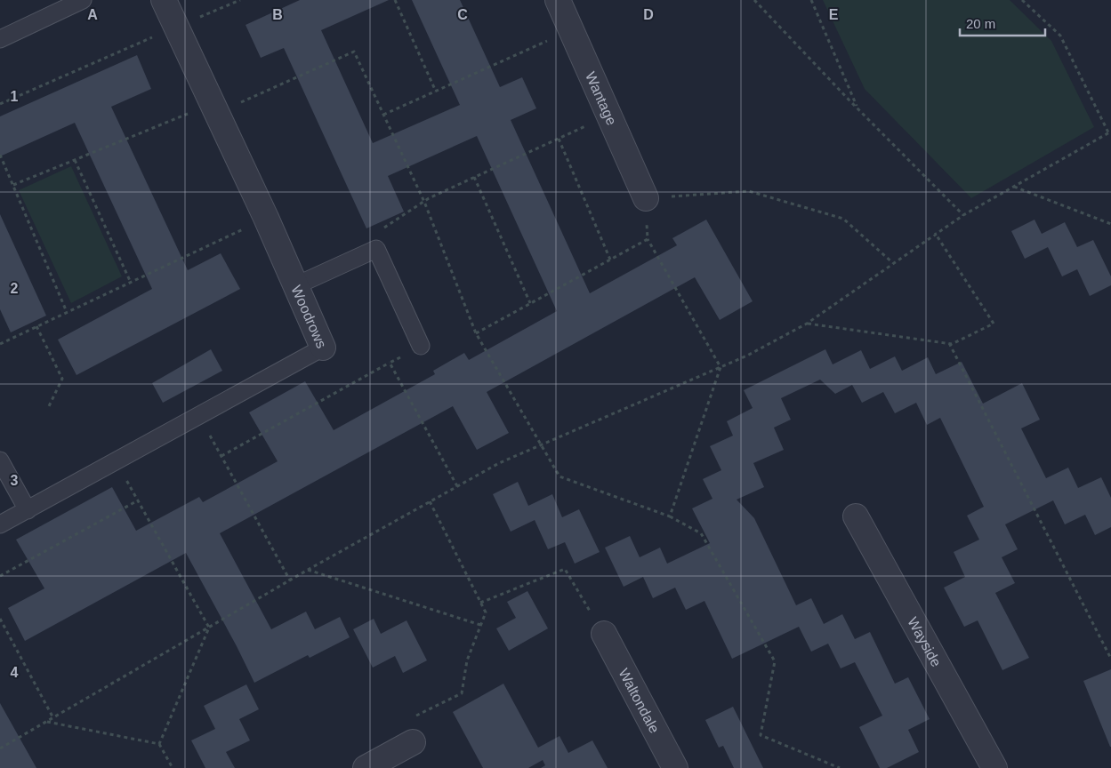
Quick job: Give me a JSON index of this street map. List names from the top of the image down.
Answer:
{
  "streets": {
    "street": [
      "Wantage",
      "Woodrows",
      "Wayside",
      "Waltondale"
    ]
  },
  "scale_bar": "20 m",
  "grid": {
    "columns": [
      "A",
      "B",
      "C",
      "D",
      "E"
    ],
    "rows": [
      "1",
      "2",
      "3",
      "4"
    ]
  }
}
